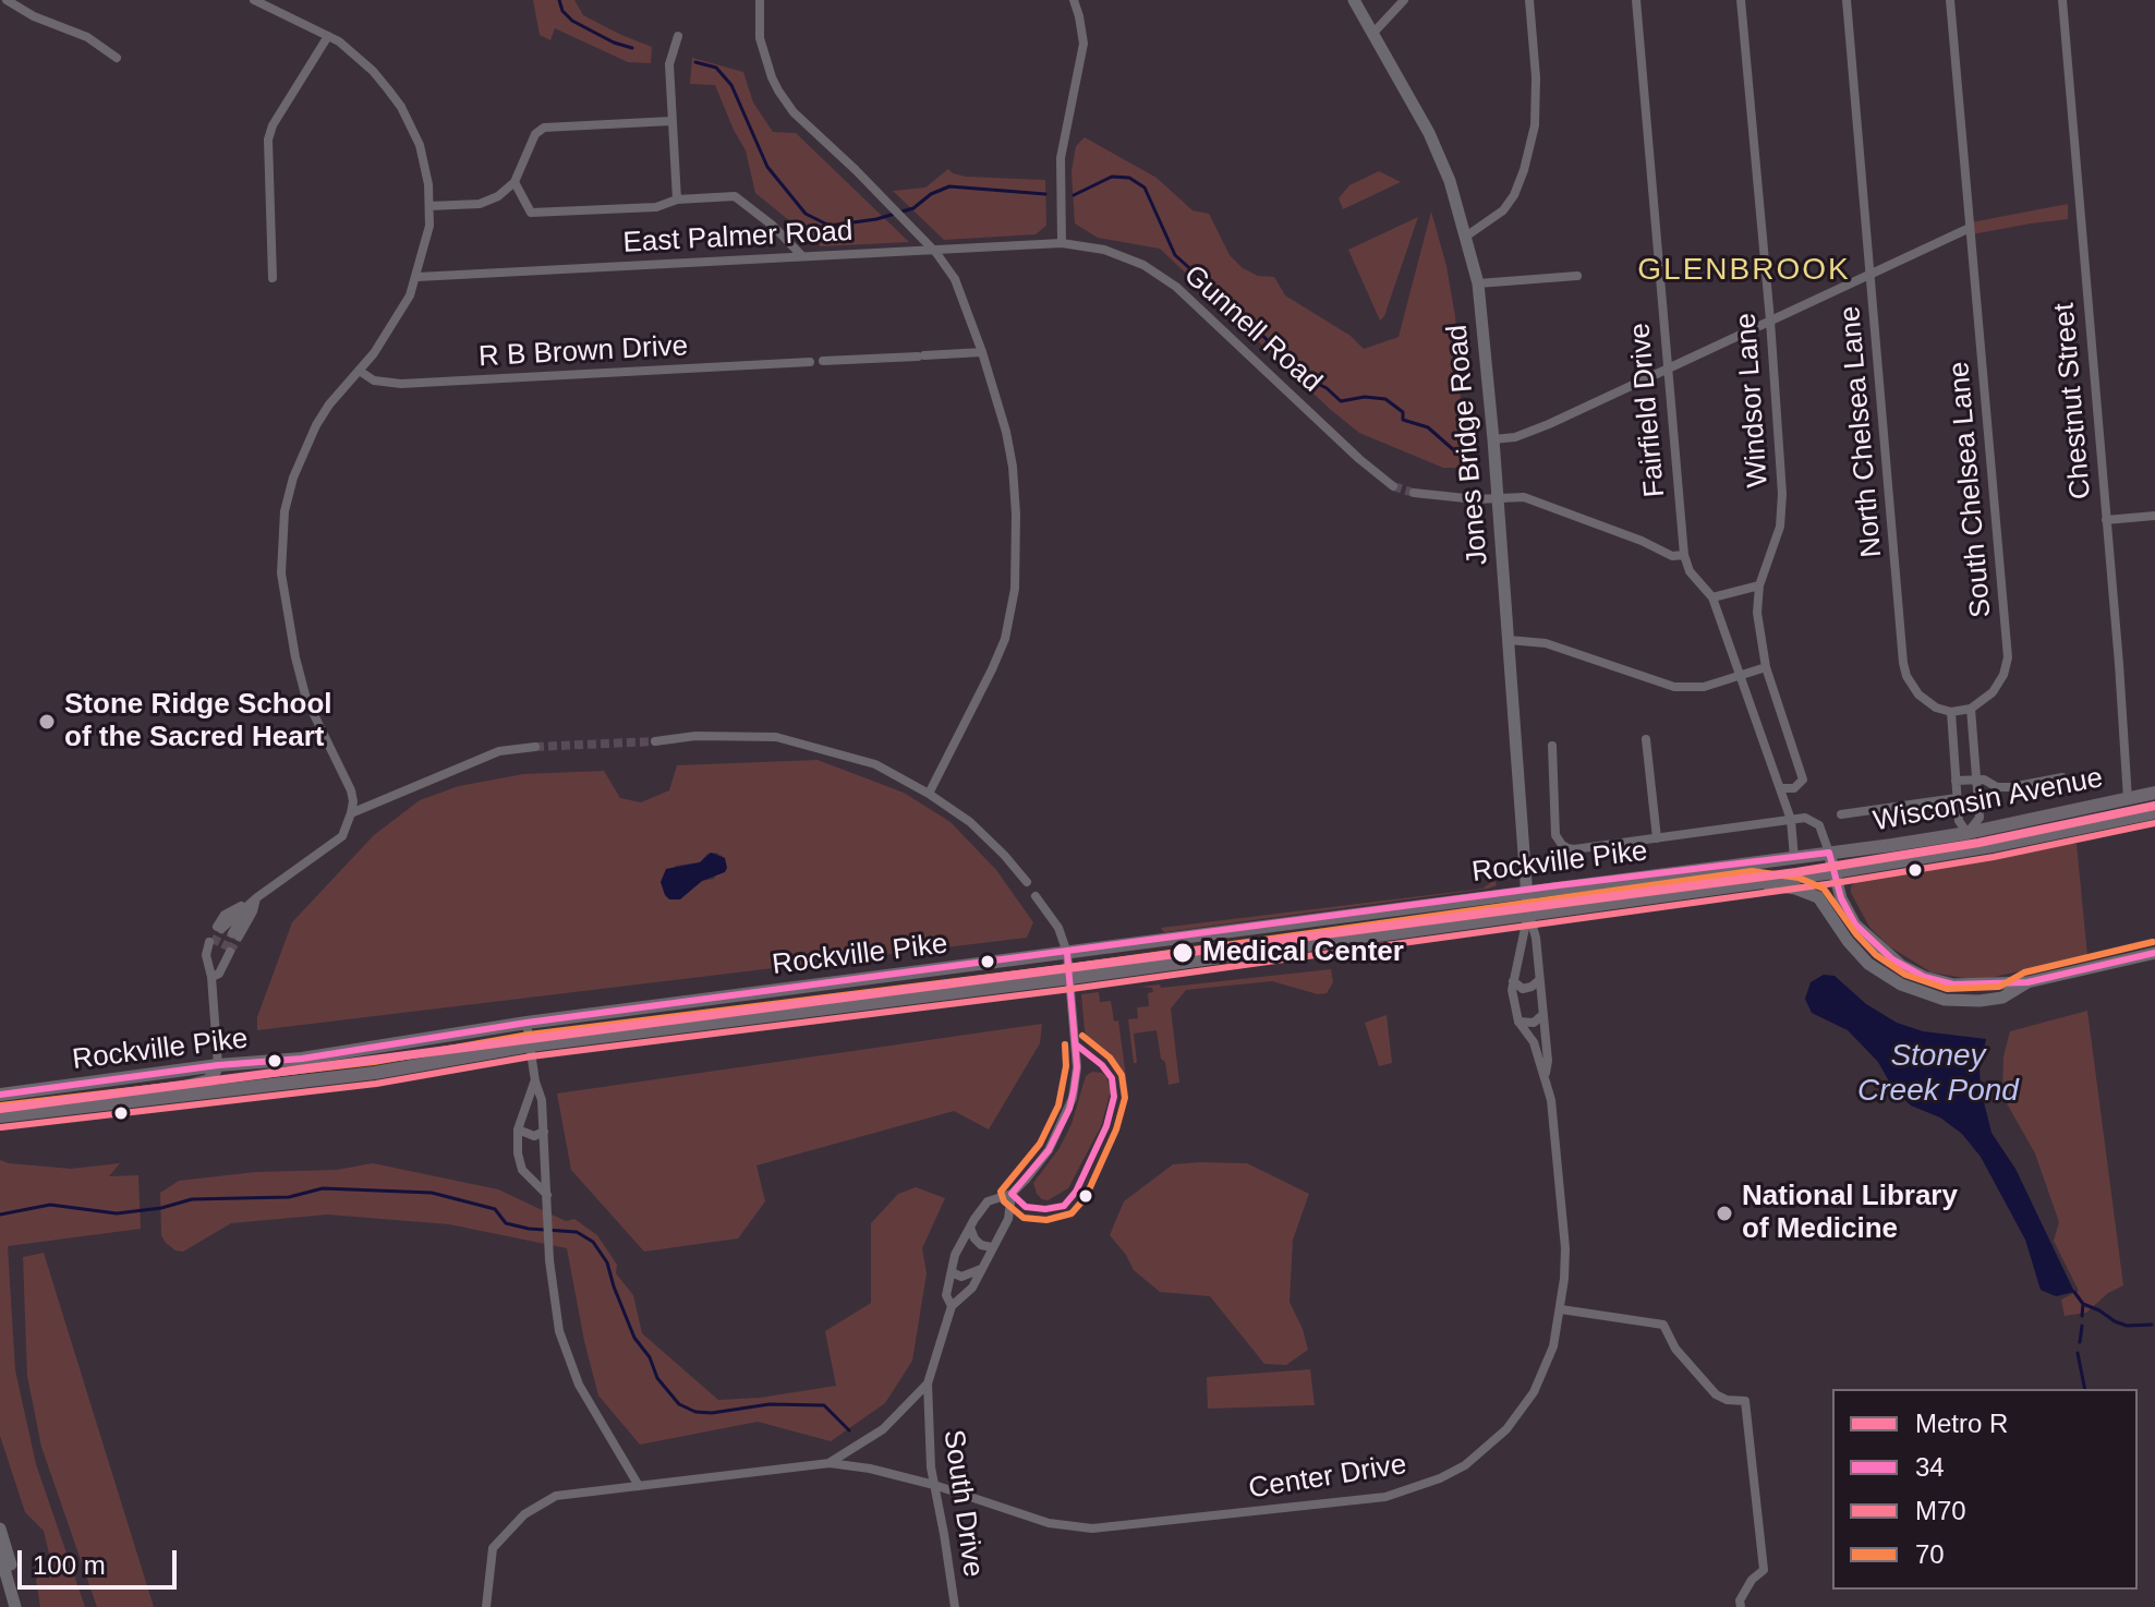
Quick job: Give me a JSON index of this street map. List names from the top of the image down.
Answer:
{
  "streets": {
    "main road": ["Jones Bridge Road", "Wisconsin Avenue", "Rockville Pike"],
    "street": [
      "East Palmer Road",
      "Gunnell Road",
      "R B Brown Drive",
      "Windsor Lane",
      "Chestnut Street",
      "Fairfield Drive",
      "North Chelsea Lane",
      "South Chelsea Lane",
      "Center Drive",
      "South Drive"
    ]
  },
  "crossings": [
    ["East Palmer Road", "Gunnell Road"],
    ["Chestnut Street", "Wisconsin Avenue"],
    ["Jones Bridge Road", "Rockville Pike"],
    ["Jones Bridge Road", "Center Drive"],
    ["Wisconsin Avenue", "Rockville Pike"],
    ["Rockville Pike", "Center Drive"],
    ["Rockville Pike", "South Drive"],
    ["Center Drive", "South Drive"]
  ],
  "districts": ["GLENBROOK"],
  "water": ["Stoney Creek Pond"],
  "places": ["Stone Ridge School of the Sacred Heart", "Medical Center", "National Library of Medicine"],
  "lines": [
    "metro line R",
    "transit line M70",
    "transit line 34",
    "transit line 70"
  ],
  "legend": [
    "Metro R",
    "34",
    "M70",
    "70"
  ],
  "scale_bar": "100 m"
}
